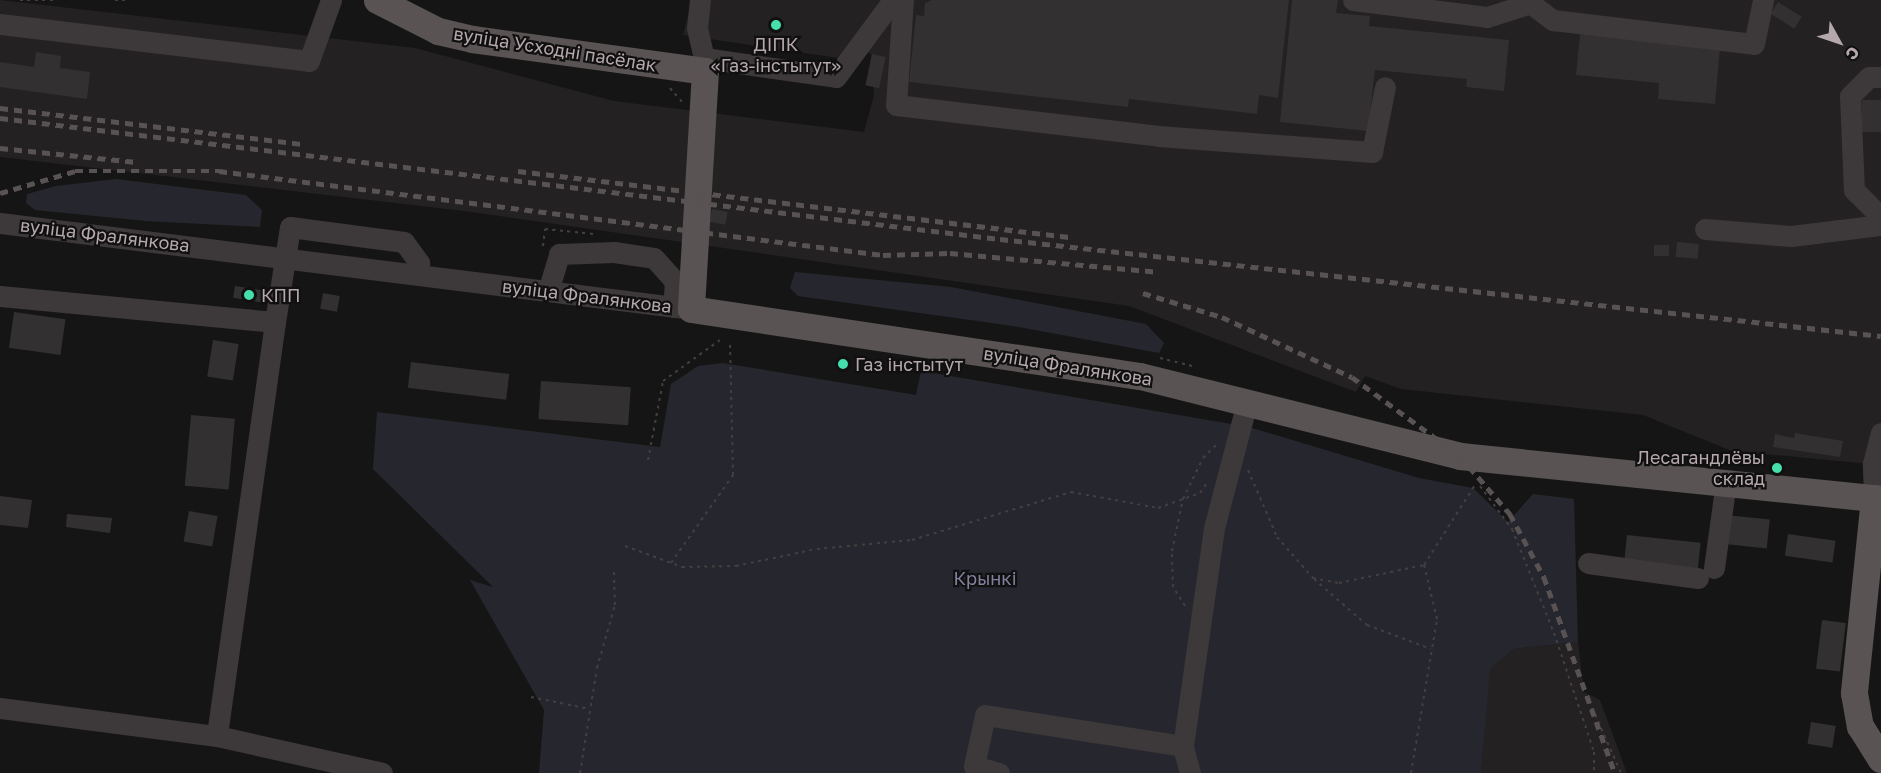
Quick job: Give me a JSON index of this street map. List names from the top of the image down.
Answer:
{
  "streets": {
    "main road": ["вуліца Усходні пасёлак", "вуліца Фралянкова"]
  },
  "parks": ["Крынкі"],
  "places": [
    "ДІПК «Газ-інстытут»",
    "КПП",
    "Газ інстытут",
    "Лесагандлёвы склад"
  ],
  "north": "bottom right"
}
